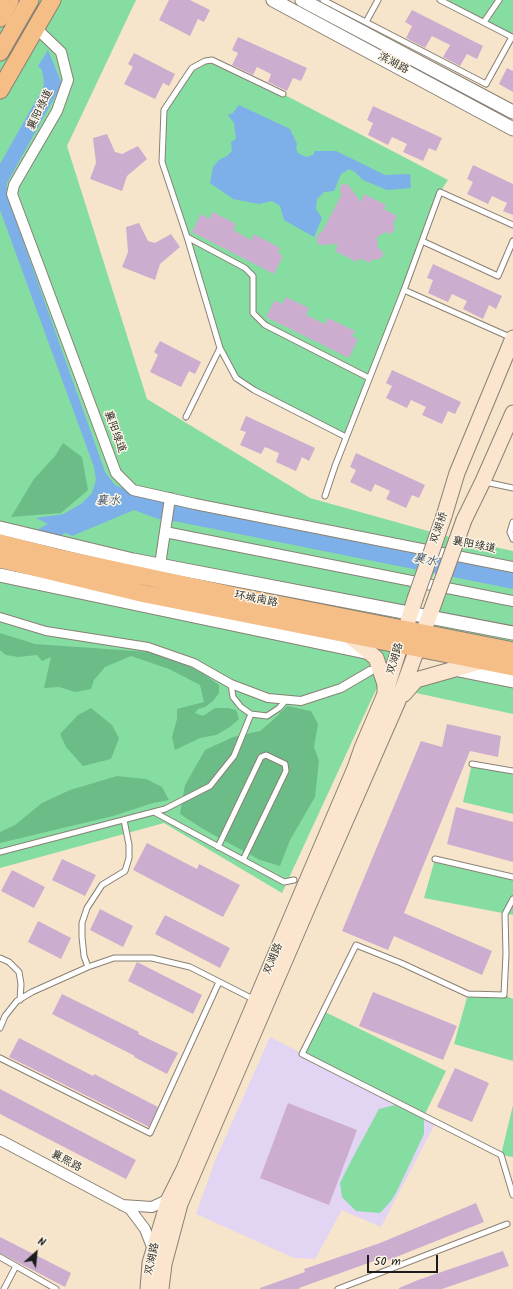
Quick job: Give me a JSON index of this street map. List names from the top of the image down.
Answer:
{
  "streets": {
    "highway": ["环城南路"],
    "main road": ["双湖桥", "双湖路"],
    "street": ["滨湖路", "襄阳绿道", "襄熙路"]
  },
  "crossings": [
    ["双湖桥", "环城南路"],
    ["双湖桥", "双湖路"],
    ["环城南路", "双湖路"]
  ],
  "water": ["襄水"],
  "scale_bar": "50 m",
  "north": "top right"
}
